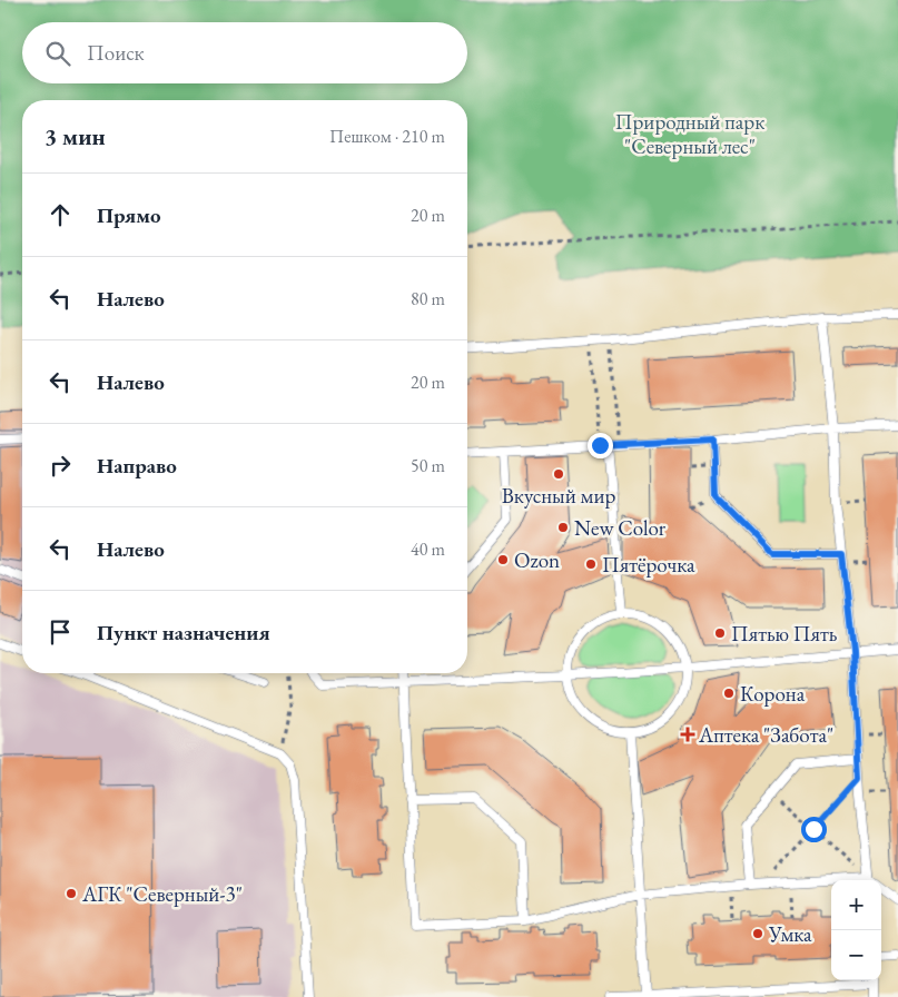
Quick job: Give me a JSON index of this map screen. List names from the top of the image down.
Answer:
{
  "parks": ["Природный парк \"Северный лес\""],
  "places": {
    "other": [
      "Вкусный мир",
      "New Color",
      "Ozon",
      "Пятёрочка",
      "Пятью Пять",
      "Корона",
      "АГК \"Северный-3\"",
      "Умка"
    ],
    "health": ["Аптека \"Забота\""]
  },
  "page": {
    "search": "Поиск",
    "heading": ["3 мин", "Пешком · 210 m"],
    "list": [
      ["Прямо", "20 m"],
      ["Налево", "80 m"],
      ["Налево", "20 m"],
      ["Направо", "50 m"],
      ["Налево", "40 m"],
      "Пункт назначения"
    ],
    "map_buttons": ["+", "−"]
  }
}
